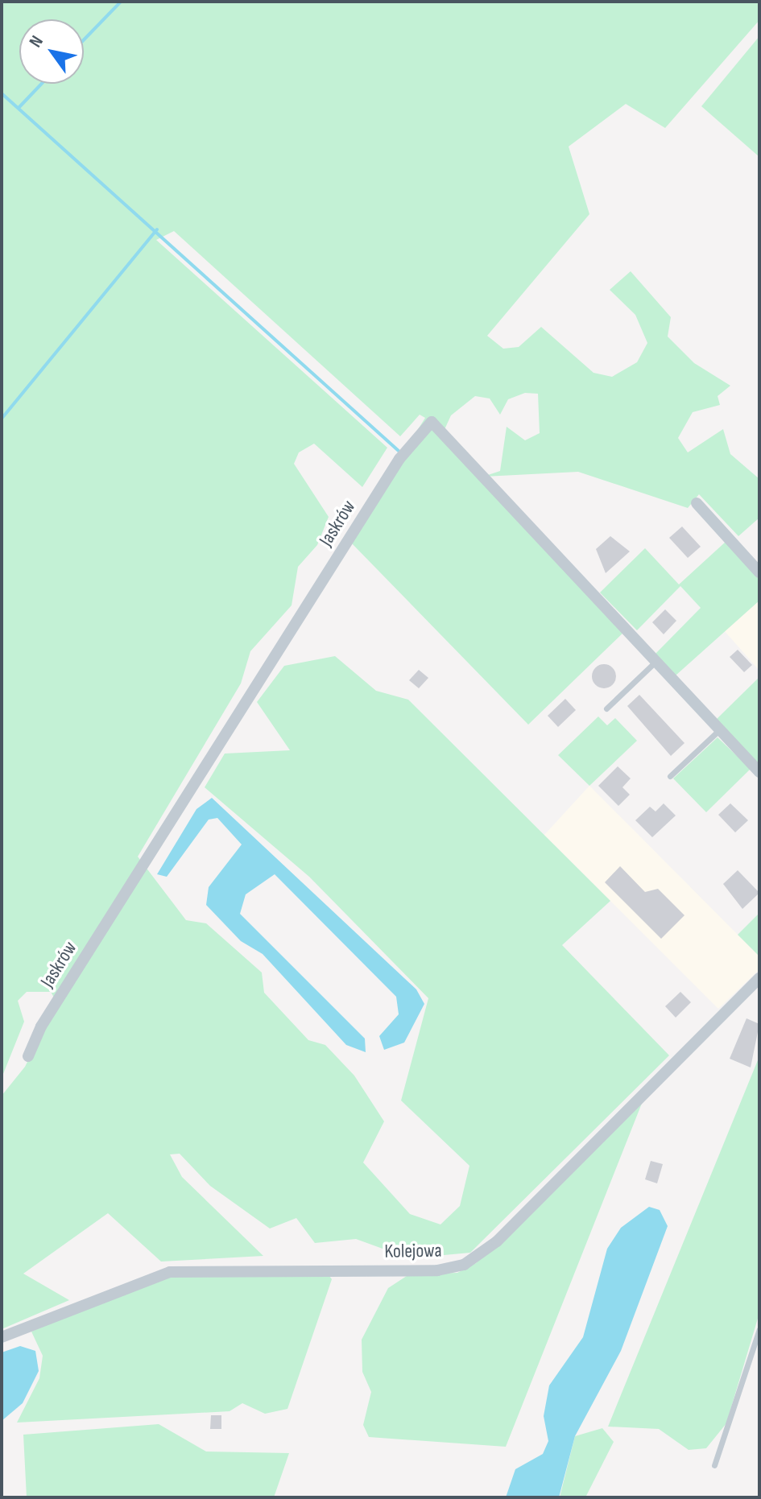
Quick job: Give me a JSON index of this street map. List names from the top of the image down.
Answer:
{
  "streets": {
    "street": ["Jaskrów", "Kolejowa"]
  },
  "north": "top left"
}
